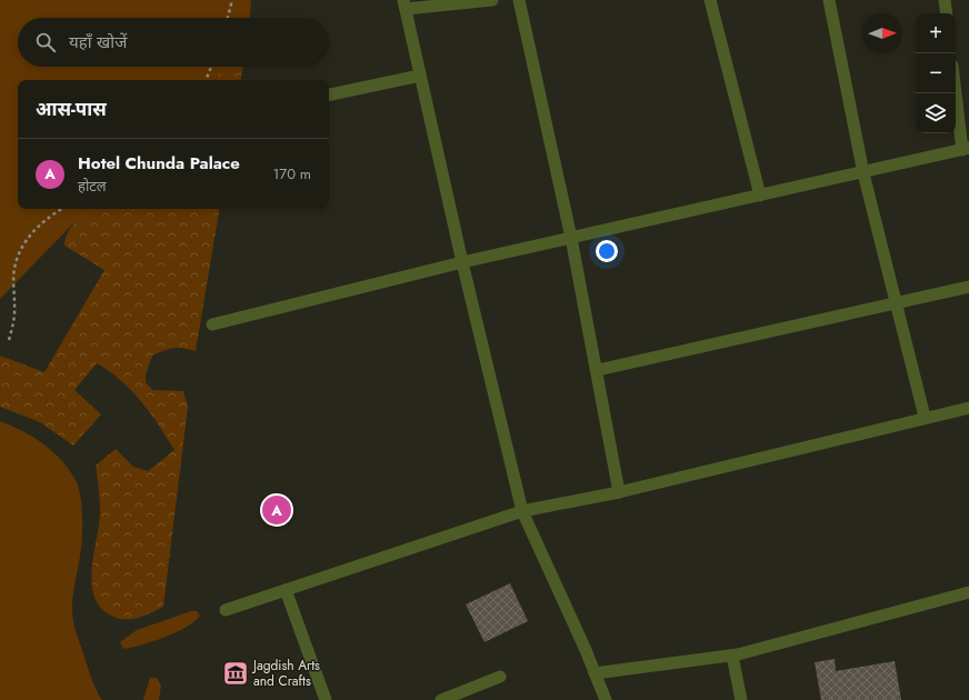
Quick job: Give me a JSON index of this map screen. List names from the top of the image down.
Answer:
{
  "places": {
    "museum": ["Jagdish Arts and Crafts"]
  },
  "north": "right",
  "page": {
    "map_buttons": ["+", "−"],
    "search": "यहाँ खोजें",
    "heading": "आस-पास",
    "list": [
      {
        "mark": "A",
        "name": "Hotel Chunda Palace",
        "note": "होटल",
        "value": "170 m"
      }
    ],
    "pins": "A"
  }
}
